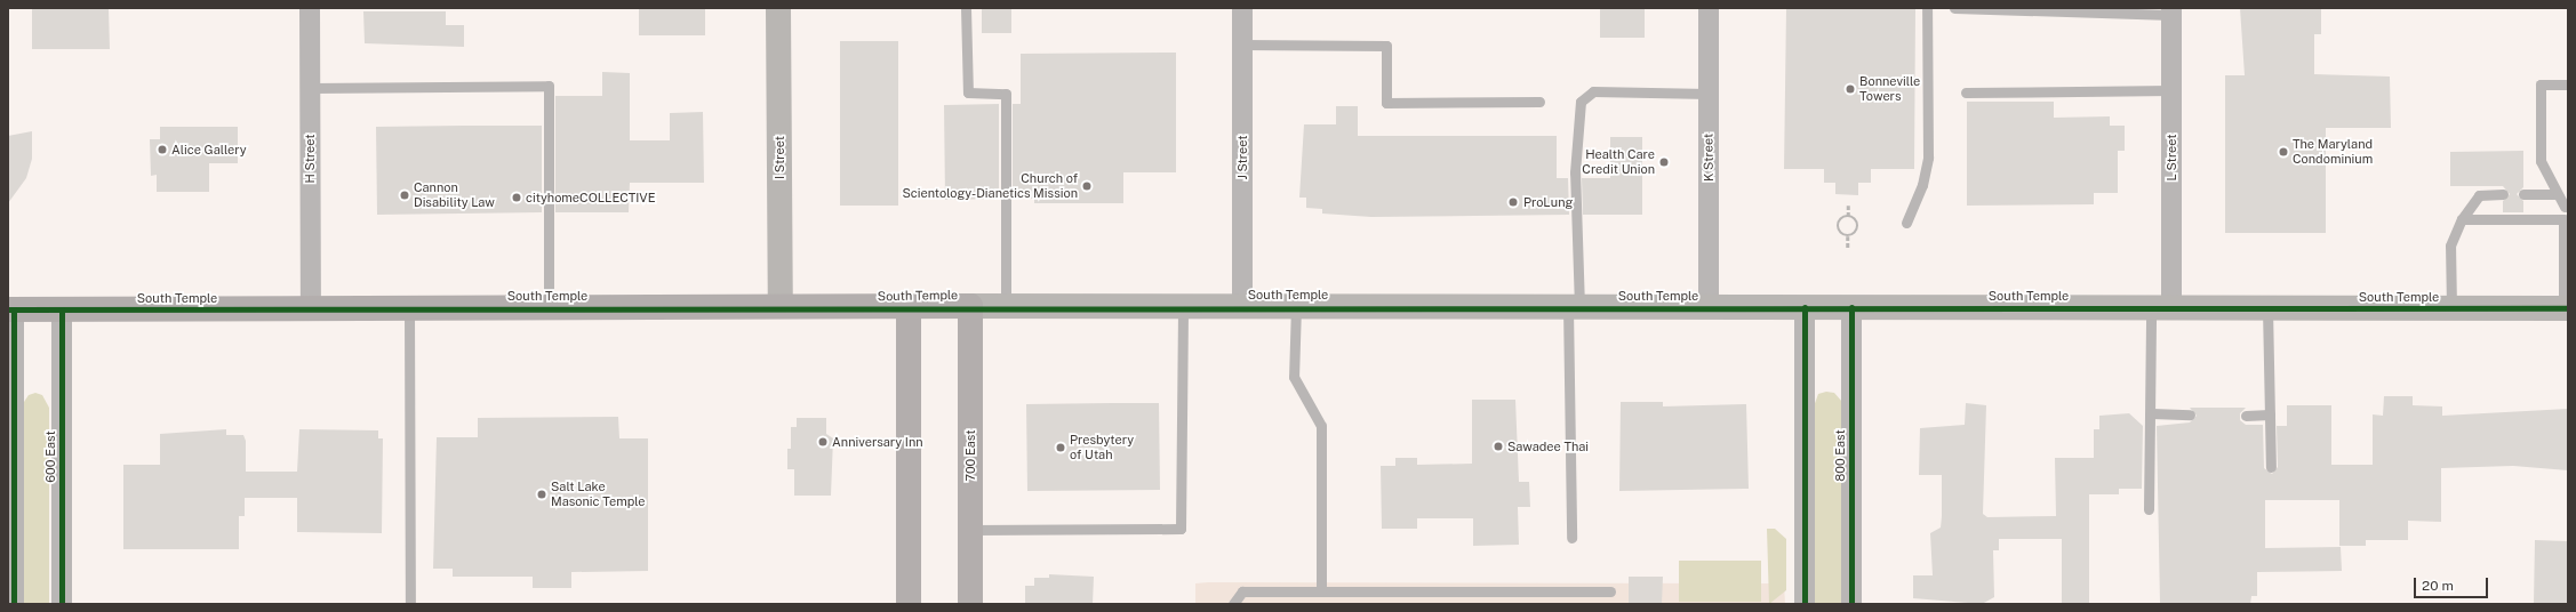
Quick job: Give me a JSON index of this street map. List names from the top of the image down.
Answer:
{
  "streets": {
    "main road": ["I Street", "South Temple", "700 East"],
    "street": [
      "J Street",
      "K Street",
      "L Street",
      "H Street",
      "800 East",
      "600 East"
    ]
  },
  "crossings": [
    ["I Street", "South Temple"],
    ["J Street", "South Temple"],
    ["K Street", "South Temple"],
    ["L Street", "South Temple"],
    ["H Street", "South Temple"],
    ["South Temple", "700 East"],
    ["South Temple", "800 East"],
    ["South Temple", "600 East"]
  ],
  "places": [
    "Bonneville Towers",
    "Alice Gallery",
    "The Maryland Condominium",
    "Health Care Credit Union",
    "Church of Scientology-Dianetics Mission",
    "Cannon Disability Law",
    "cityhomeCOLLECTIVE",
    "ProLung",
    "Anniversary Inn",
    "Sawadee Thai",
    "Presbytery of Utah",
    "Salt Lake Masonic Temple"
  ],
  "scale_bar": "20 m"
}
